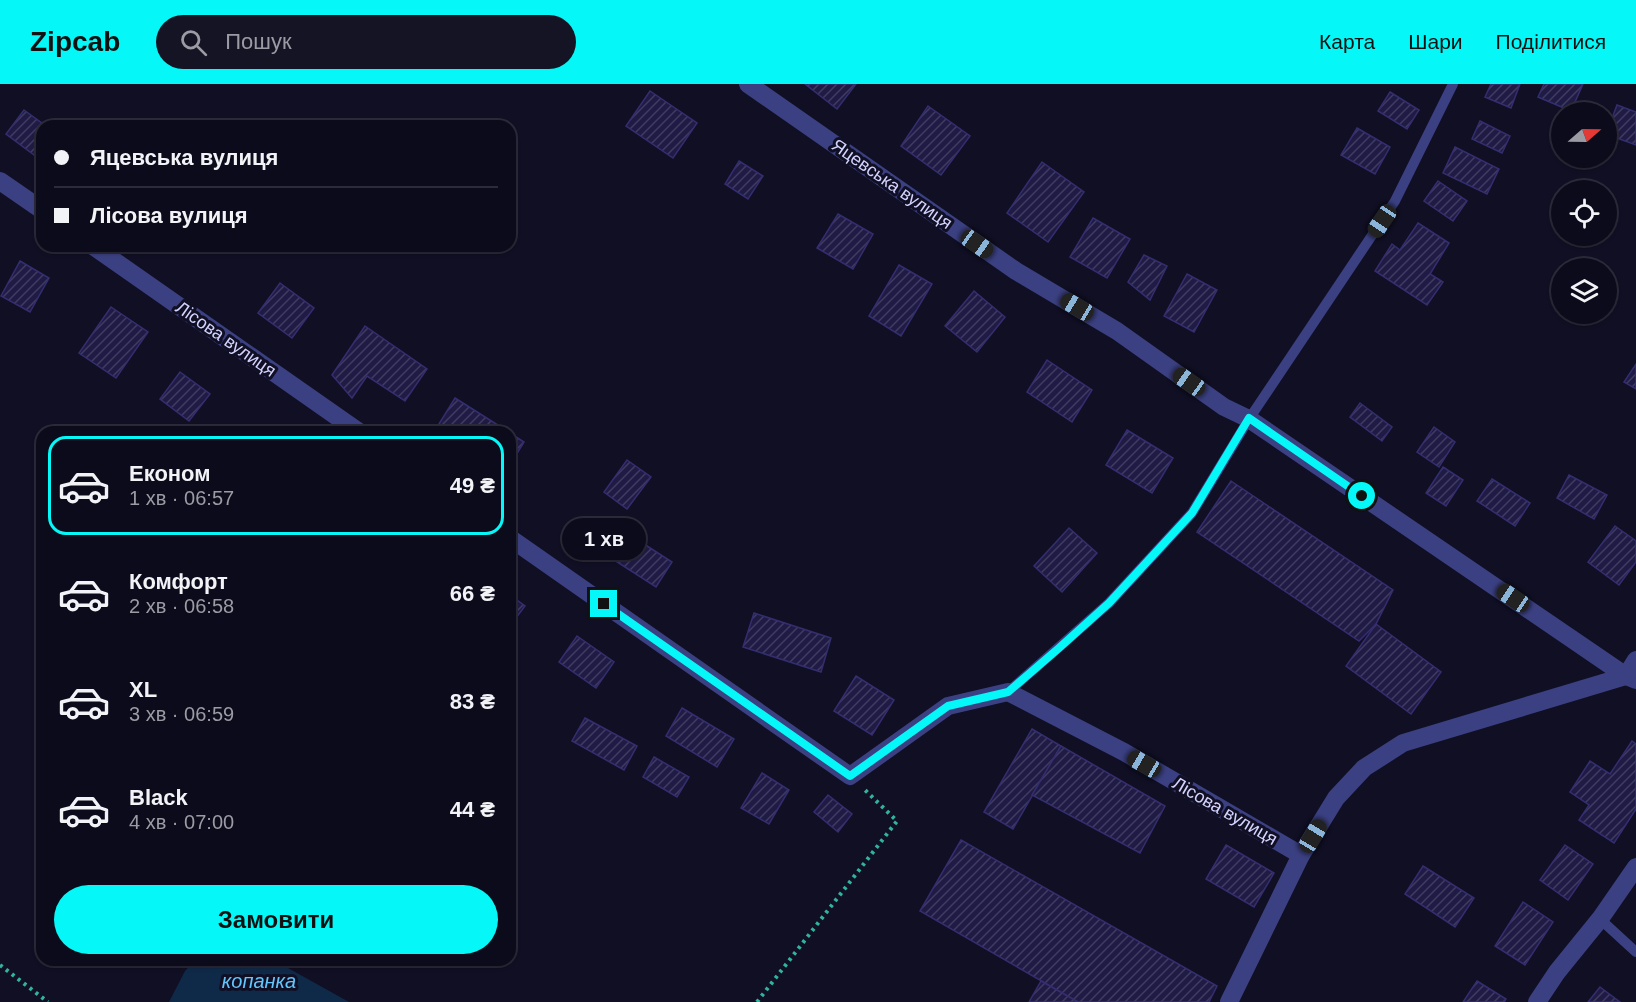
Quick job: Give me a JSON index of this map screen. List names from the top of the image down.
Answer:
{
  "streets": {
    "street": ["Яцевська вулиця", "Лісова вулиця"]
  },
  "water": ["копанка"],
  "north": "right",
  "page": {
    "header": "Zipcab",
    "search": "Пошук",
    "nav": ["Карта", "Шари", "Поділитися"],
    "banner": ["Яцевська вулиця", "Лісова вулиця"],
    "list": [
      {
        "name": "Економ",
        "note": "1 хв · 06:57",
        "value": "49 ₴"
      },
      {
        "name": "Комфорт",
        "note": "2 хв · 06:58",
        "value": "66 ₴"
      },
      {
        "name": "XL",
        "note": "3 хв · 06:59",
        "value": "83 ₴"
      },
      {
        "name": "Black",
        "note": "4 хв · 07:00",
        "value": "44 ₴"
      }
    ],
    "bubble": "1 хв",
    "buttons": "Замовити"
  }
}
